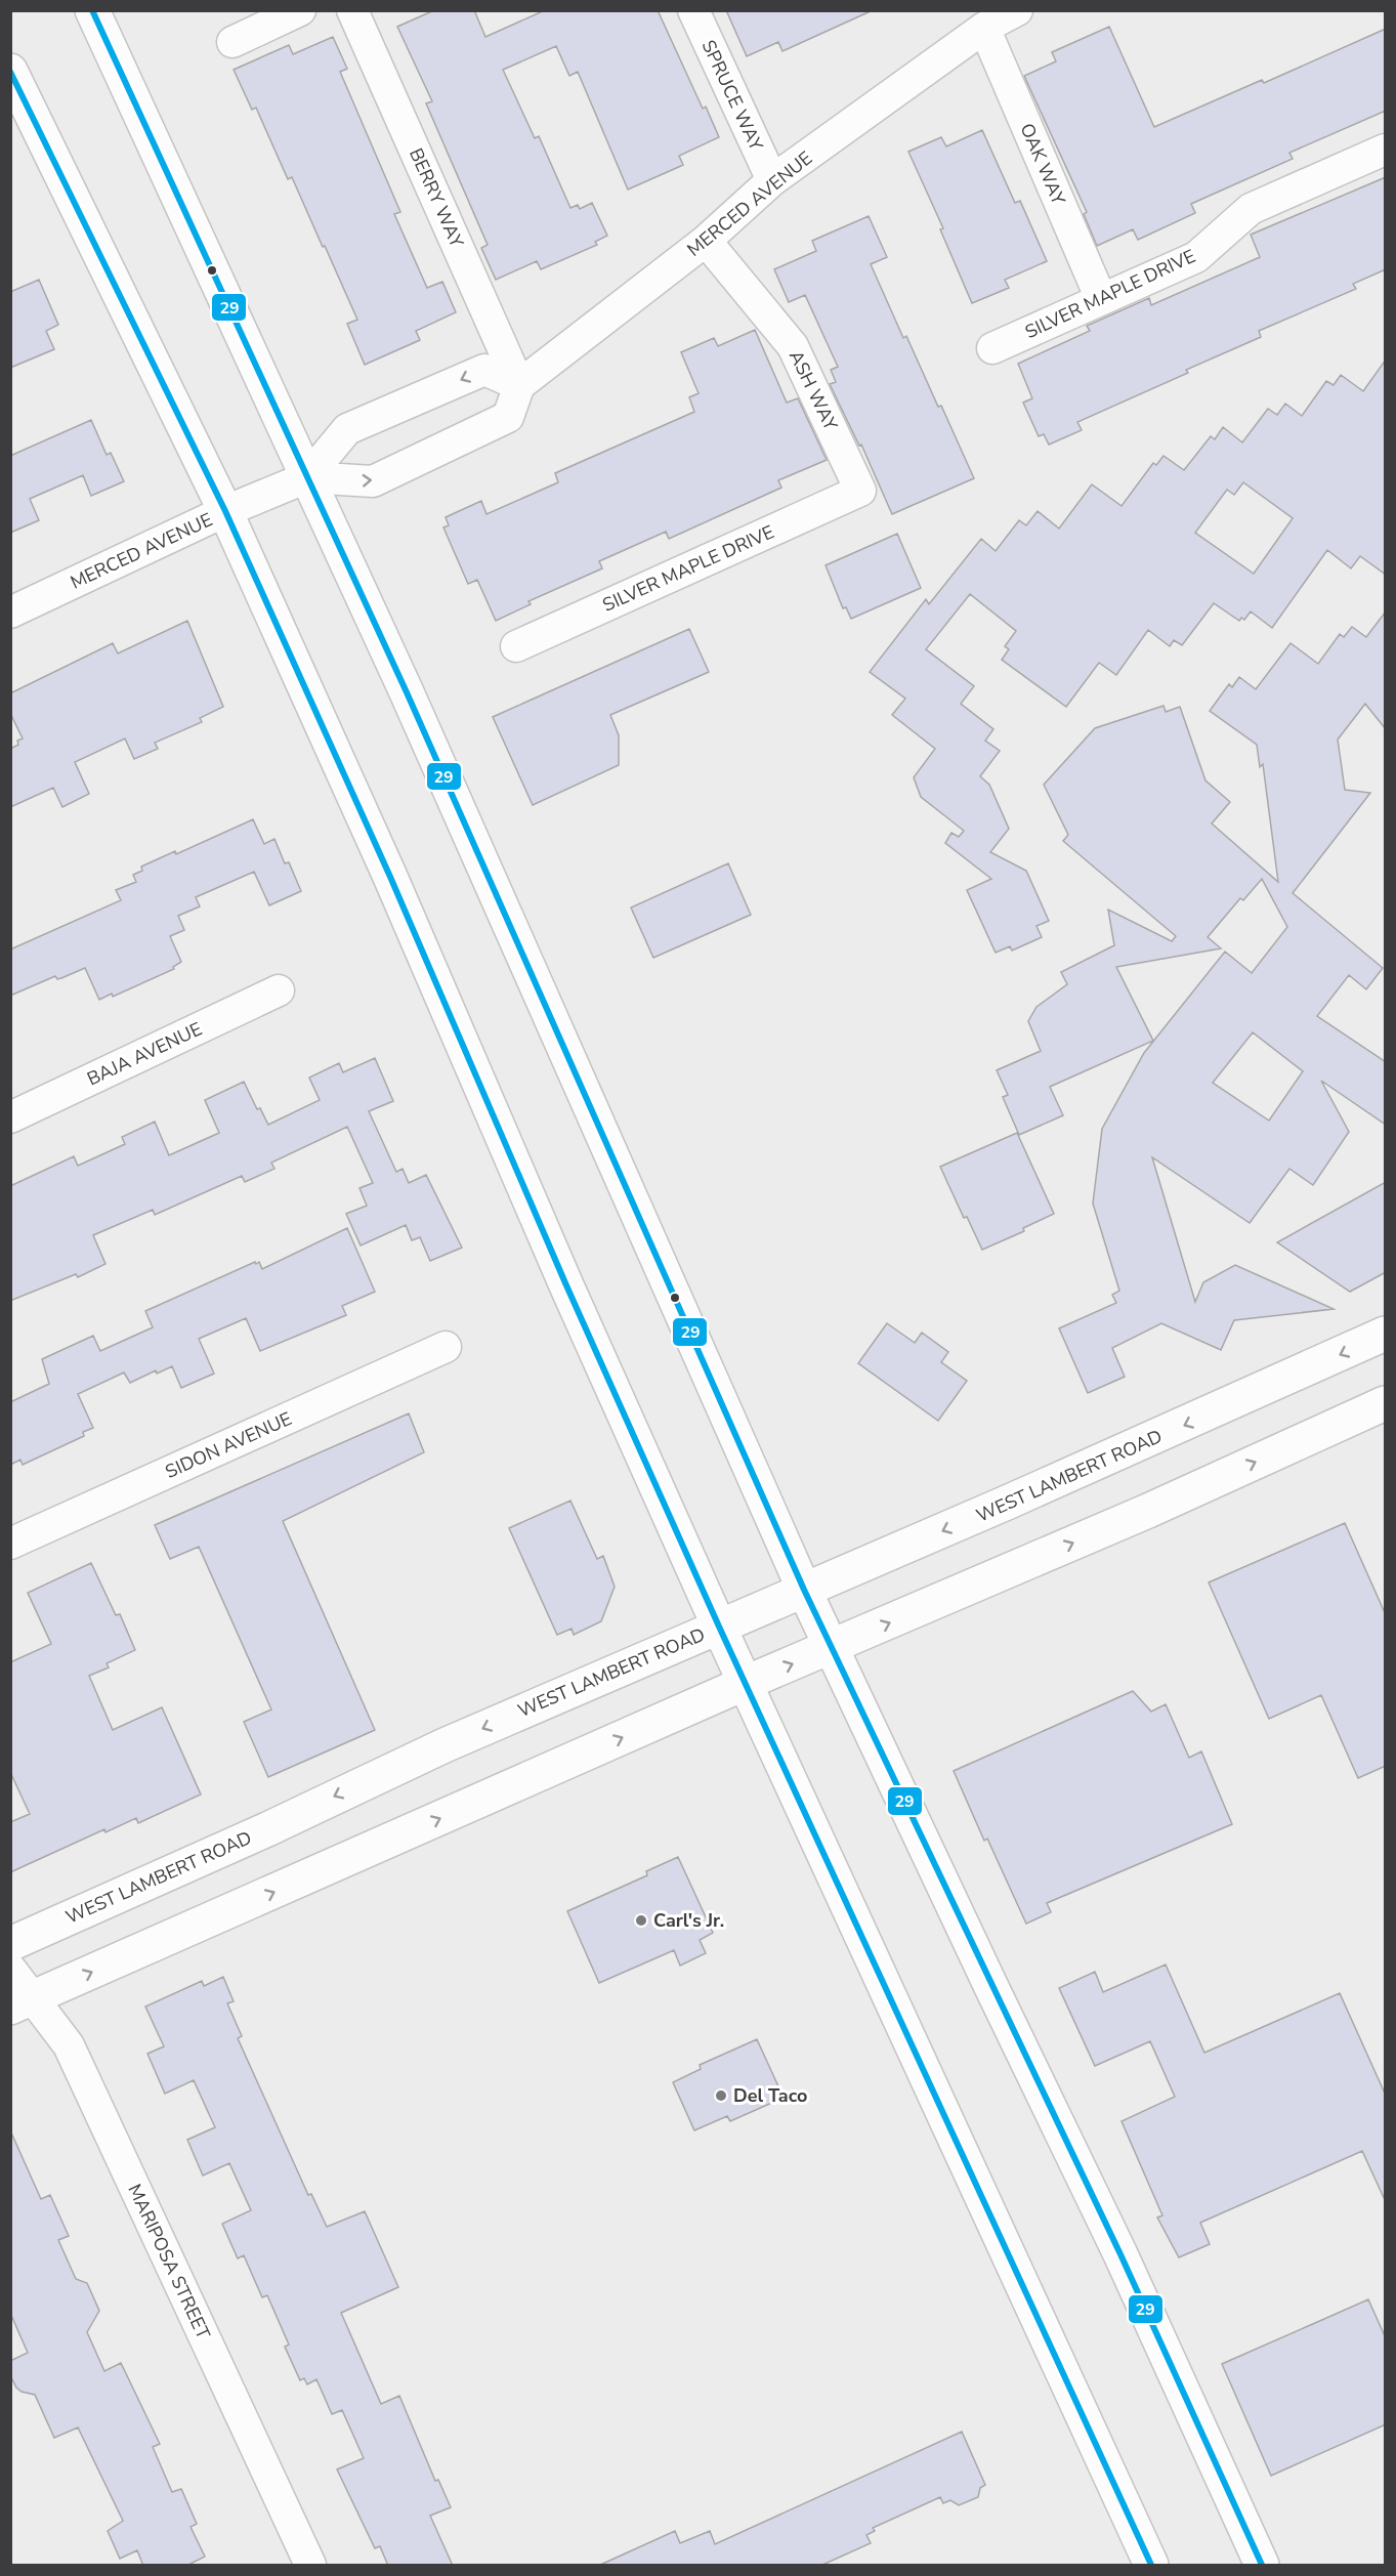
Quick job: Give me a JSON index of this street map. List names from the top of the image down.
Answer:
{
  "streets": {
    "main road": ["WEST LAMBERT ROAD"],
    "street": [
      "SPRUCE WAY",
      "OAK WAY",
      "BERRY WAY",
      "MERCED AVENUE",
      "SILVER MAPLE DRIVE",
      "ASH WAY",
      "BAJA AVENUE",
      "SIDON AVENUE",
      "MARIPOSA STREET"
    ]
  },
  "crossings": [
    ["SPRUCE WAY", "MERCED AVENUE"],
    ["OAK WAY", "MERCED AVENUE"],
    ["OAK WAY", "SILVER MAPLE DRIVE"],
    ["BERRY WAY", "MERCED AVENUE"],
    ["MERCED AVENUE", "ASH WAY"],
    ["SILVER MAPLE DRIVE", "ASH WAY"]
  ],
  "places": ["Carl's Jr.", "Del Taco"],
  "lines": ["transit line 29"]
}
